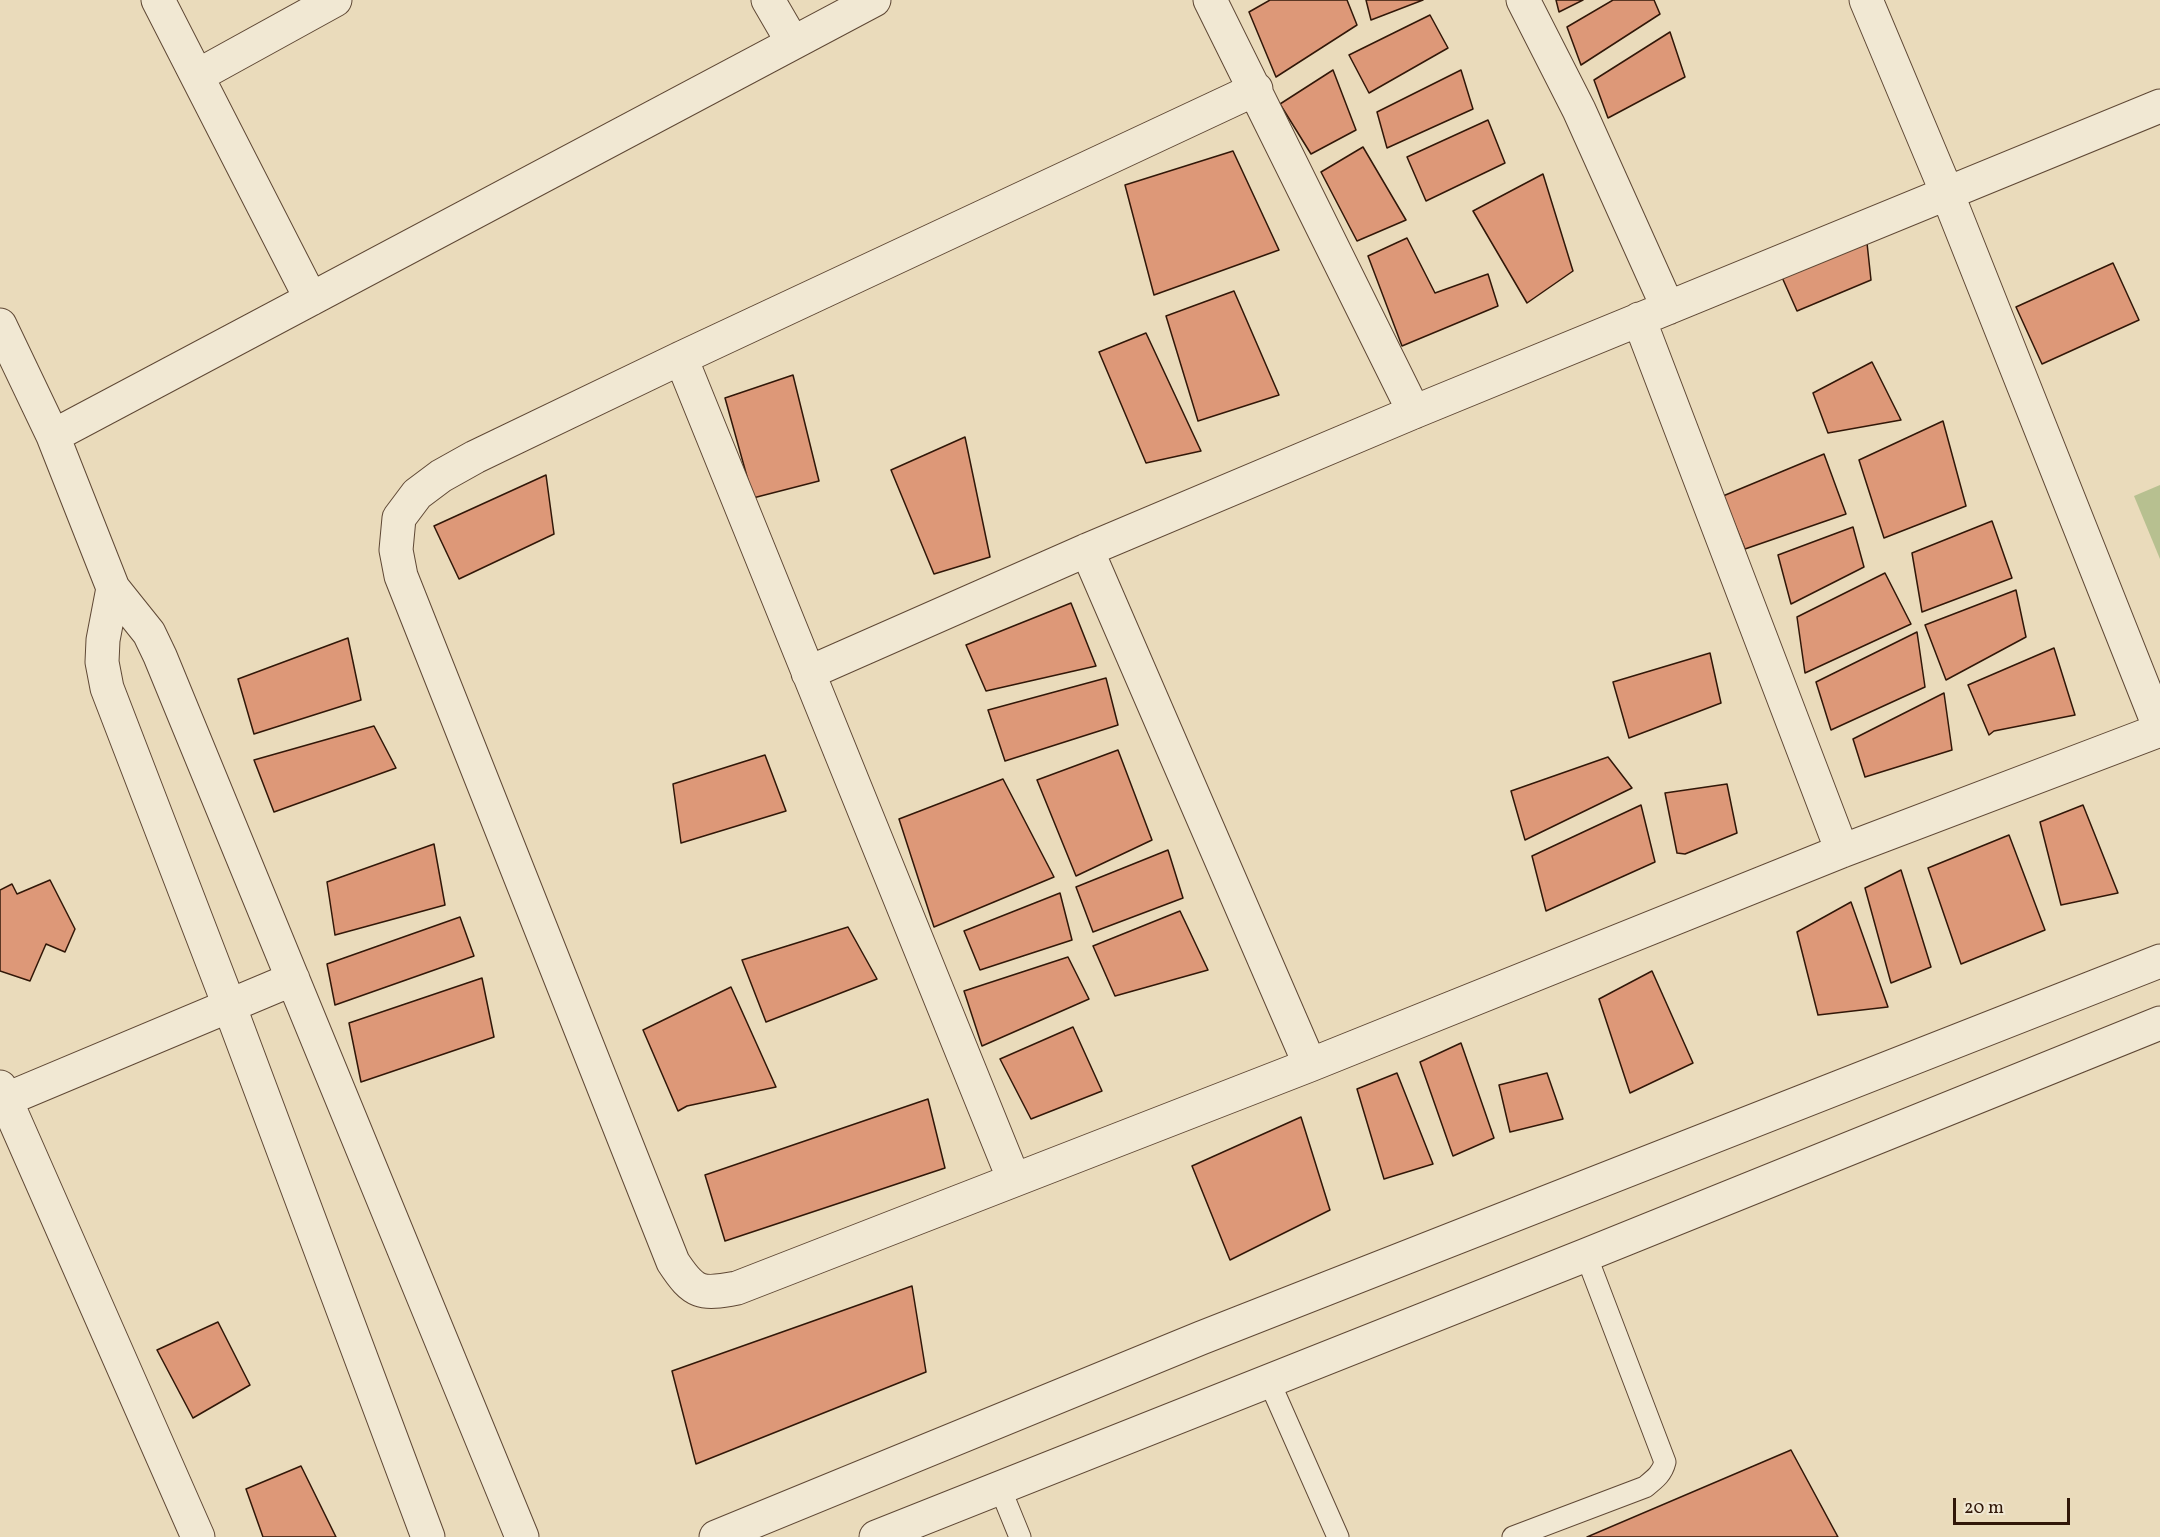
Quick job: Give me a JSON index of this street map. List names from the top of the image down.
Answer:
{
  "scale_bar": "20 m"
}
